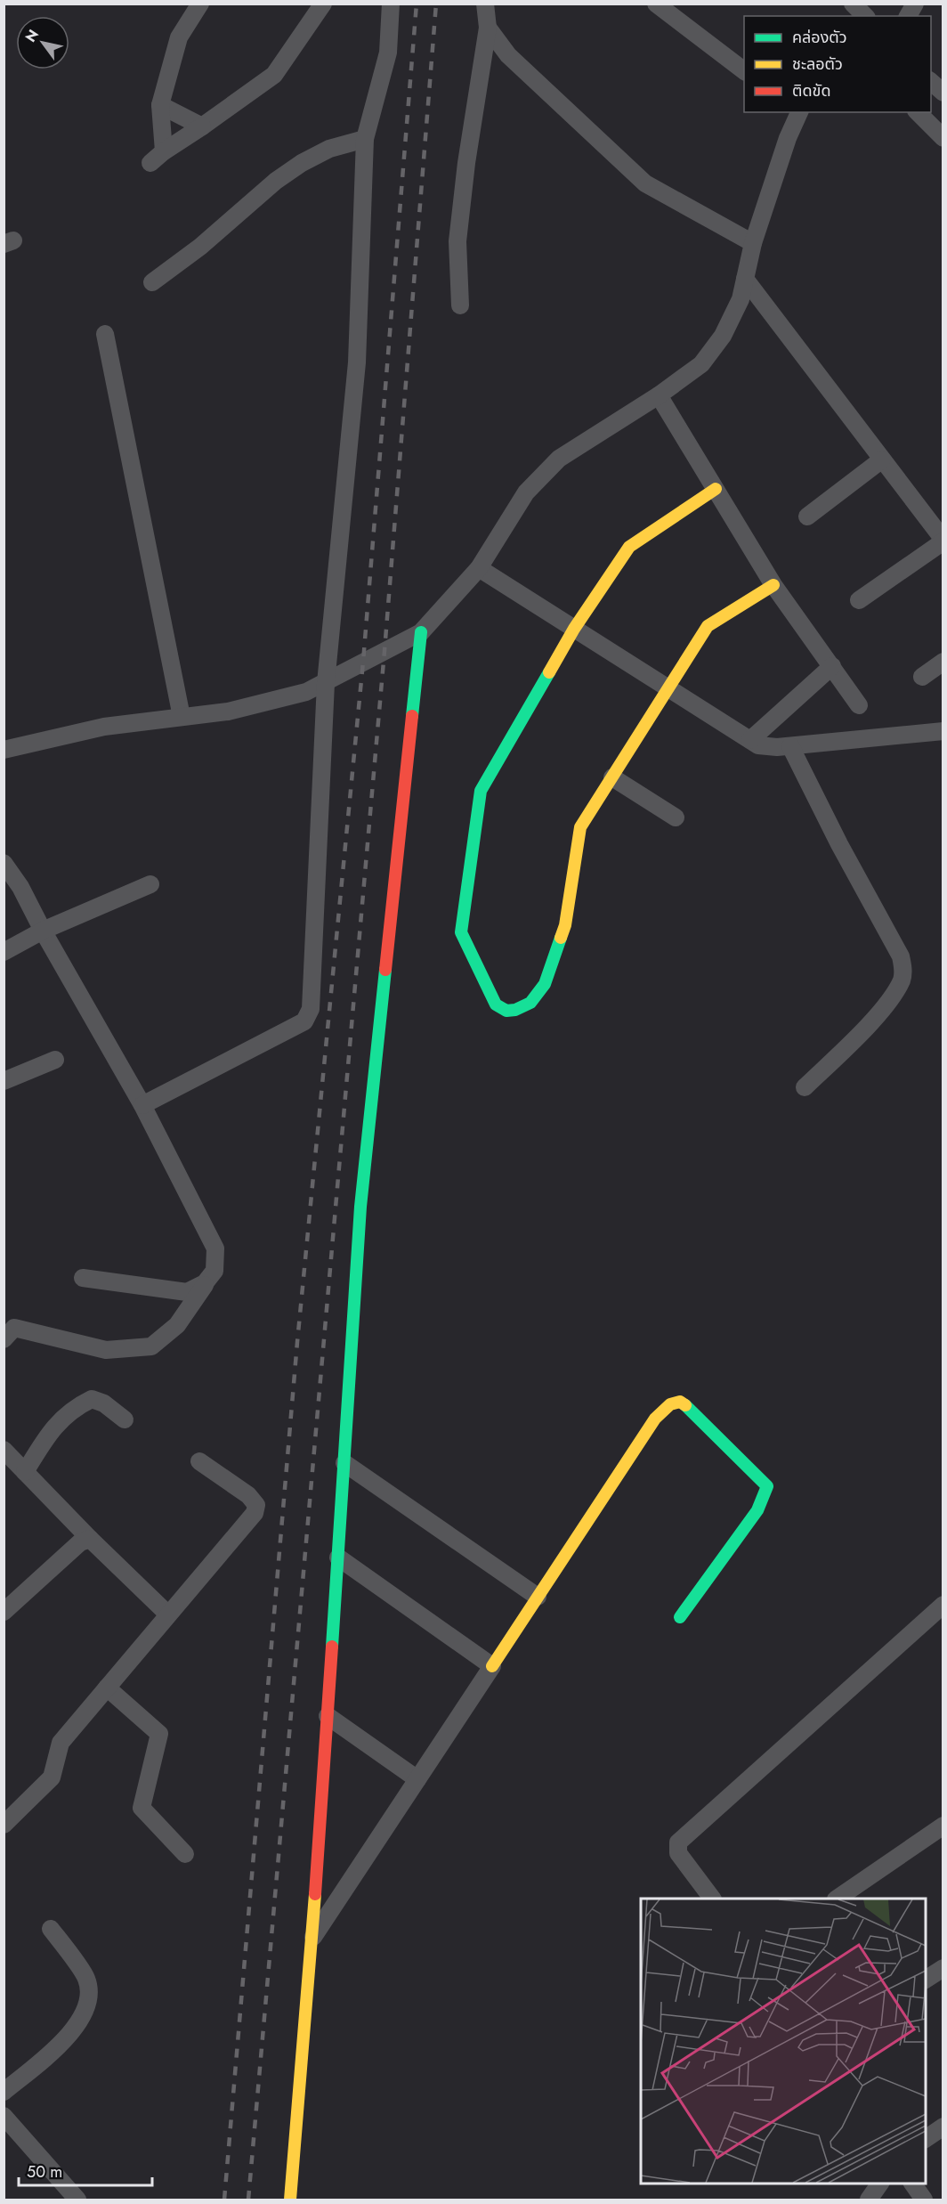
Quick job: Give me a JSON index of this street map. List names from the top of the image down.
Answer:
{
  "legend": ["คล่องตัว", "ชะลอตัว", "ติดขัด"],
  "scale_bar": "50 m",
  "north": "top left"
}
